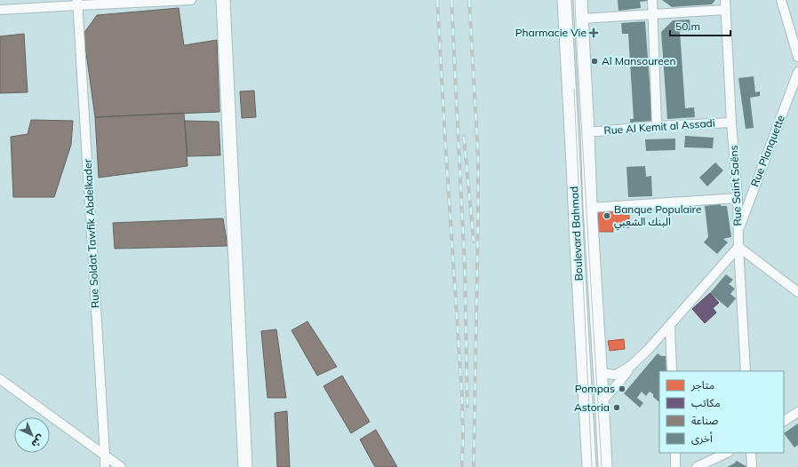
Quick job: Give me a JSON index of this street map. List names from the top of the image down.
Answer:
{
  "streets": {
    "main road": ["Boulevard Bahmad"],
    "street": [
      "Rue Al Kemit al Assadi",
      "Rue Planquette",
      "Rue Saint Saëns",
      "Rue Soldat Tawfik Abdelkader"
    ]
  },
  "crossings": [
    ["Rue Al Kemit al Assadi", "Rue Saint Saëns"],
    ["Rue Al Kemit al Assadi", "Boulevard Bahmad"],
    ["Rue Planquette", "Rue Saint Saëns"]
  ],
  "places": {
    "health": ["Pharmacie Vie"],
    "other": [
      "Al Mansoureen",
      "Banque Populaire البنك الشعبي",
      "Pompas",
      "Astoria"
    ]
  },
  "legend": [
    "متاجر",
    "مكاتب",
    "صناعة",
    "أخرى"
  ],
  "scale_bar": "50 m",
  "north": "bottom right"
}
